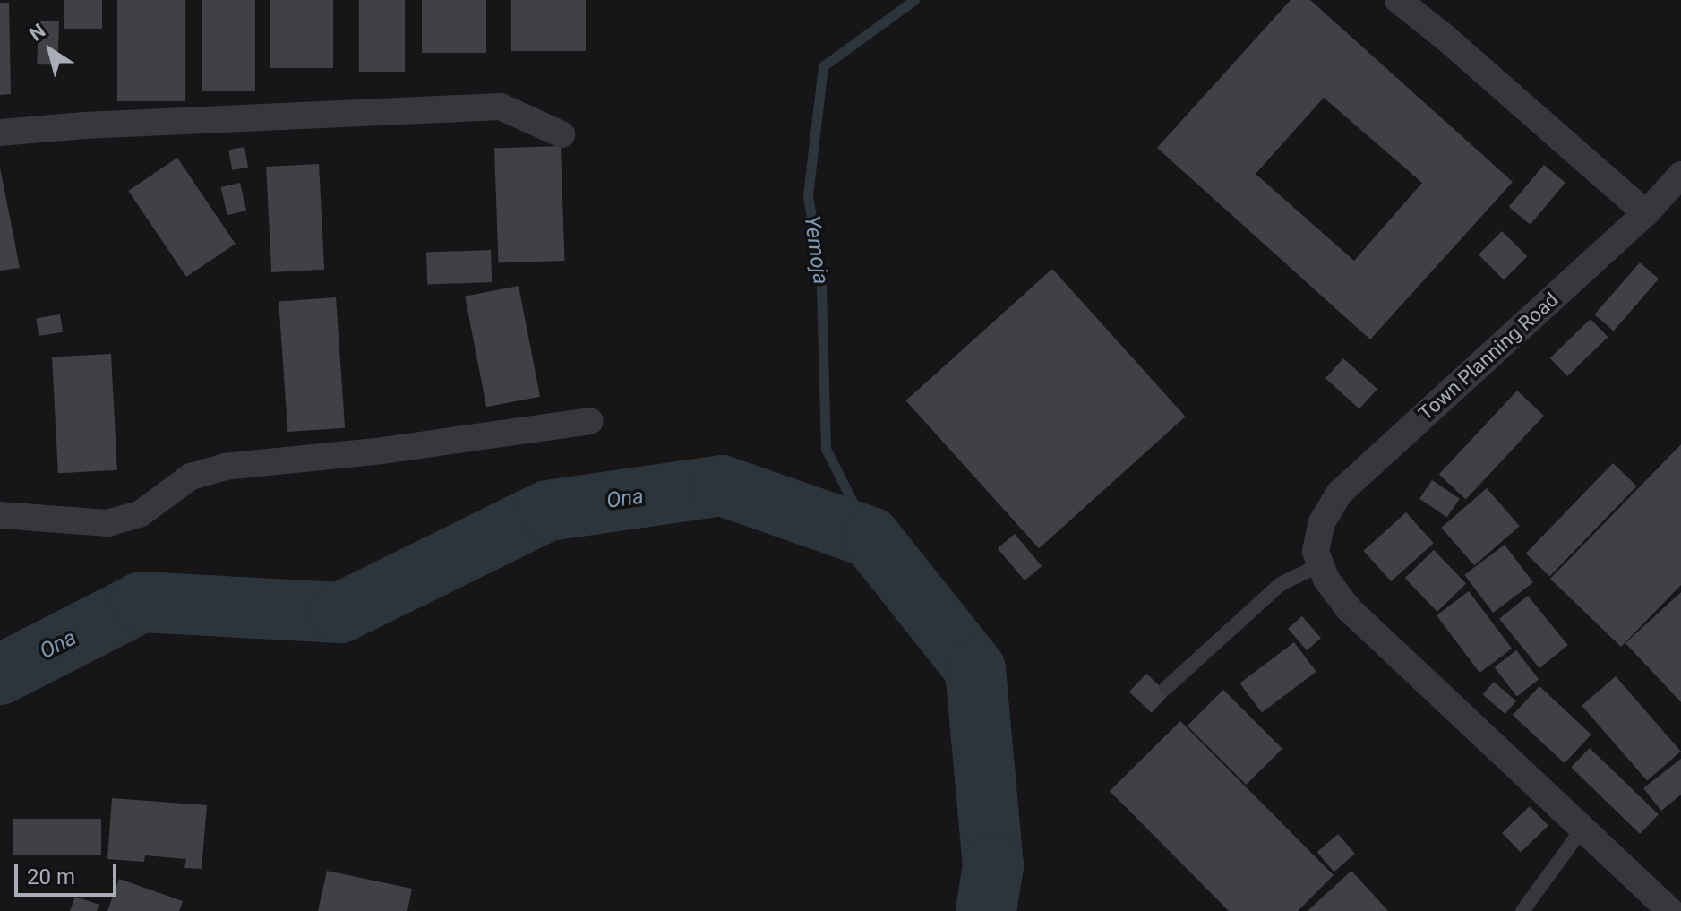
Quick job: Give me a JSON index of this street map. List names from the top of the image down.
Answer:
{
  "streets": {
    "street": ["Town Planning Road"]
  },
  "water": ["Yemoja", "Ona"],
  "scale_bar": "20 m",
  "north": "top left"
}
